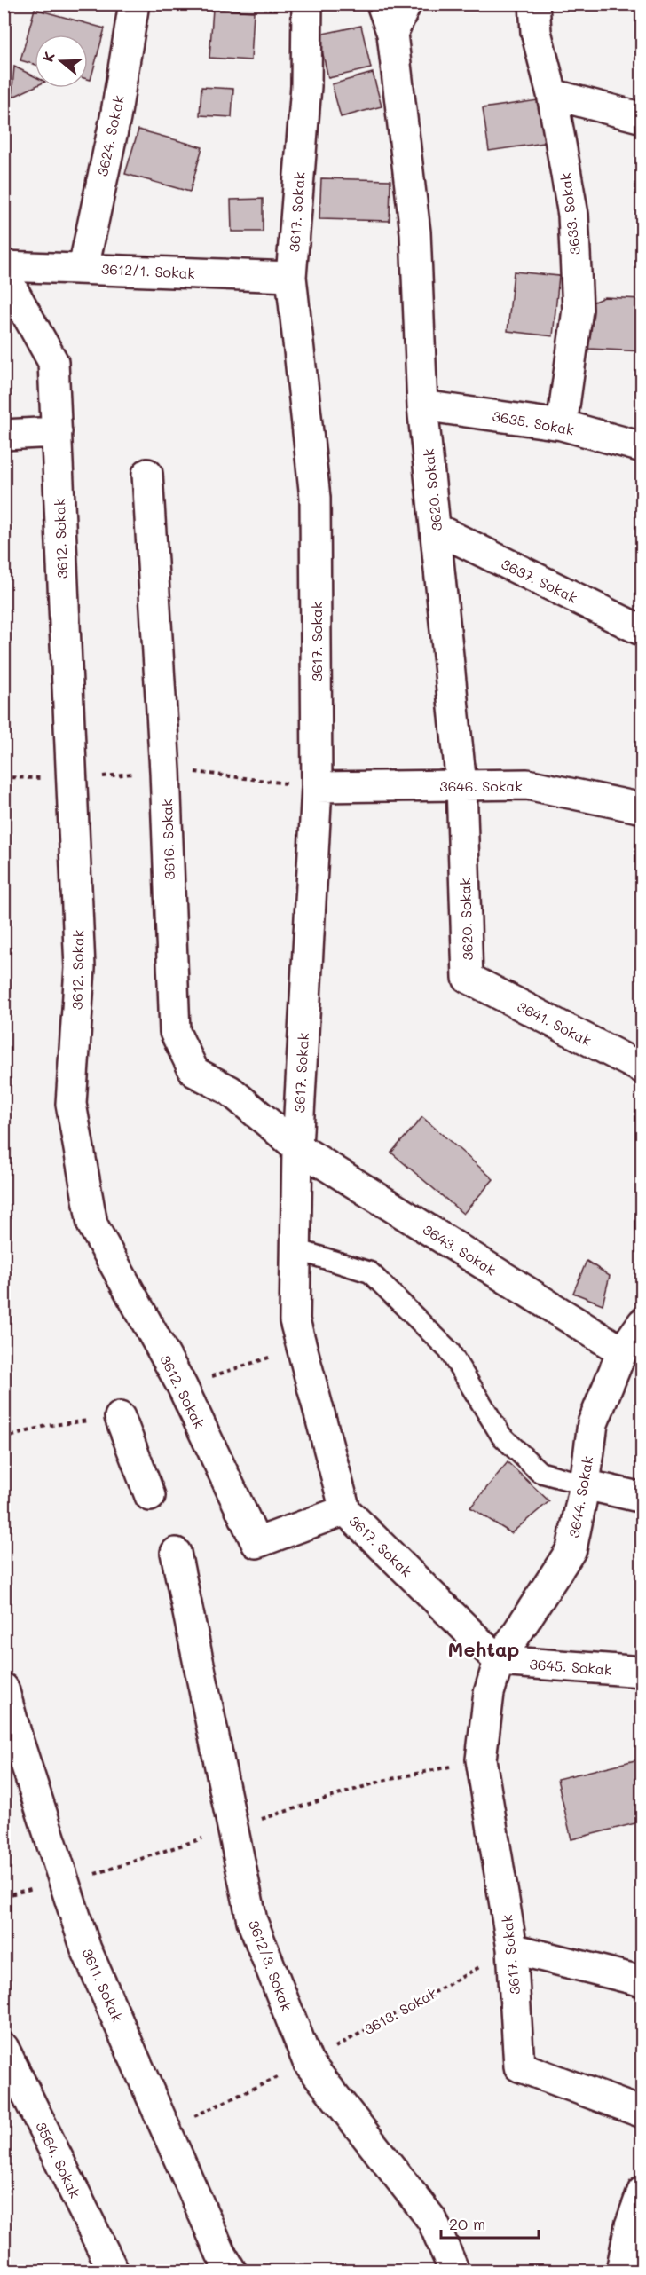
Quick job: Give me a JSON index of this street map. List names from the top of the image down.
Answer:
{
  "streets": {
    "street": [
      "3624. Sokak",
      "3617. Sokak",
      "3633. Sokak",
      "3612/1. Sokak",
      "3635. Sokak",
      "3620. Sokak",
      "3612. Sokak",
      "3637. Sokak",
      "3646. Sokak",
      "3616. Sokak",
      "3641. Sokak",
      "3643. Sokak",
      "3644. Sokak",
      "3645. Sokak",
      "3612/3. Sokak",
      "3611. Sokak",
      "3564. Sokak"
    ],
    "path": ["3613. Sokak"]
  },
  "crossings": [
    ["3624. Sokak", "3612/1. Sokak"],
    ["3617. Sokak", "3612/1. Sokak"],
    ["3617. Sokak", "3612. Sokak"],
    ["3617. Sokak", "3646. Sokak"],
    ["3617. Sokak", "3616. Sokak"],
    ["3617. Sokak", "3643. Sokak"],
    ["3617. Sokak", "3644. Sokak"],
    ["3617. Sokak", "3645. Sokak"],
    ["3617. Sokak", "3613. Sokak"],
    ["3633. Sokak", "3635. Sokak"],
    ["3635. Sokak", "3620. Sokak"],
    ["3620. Sokak", "3637. Sokak"],
    ["3620. Sokak", "3646. Sokak"],
    ["3620. Sokak", "3641. Sokak"],
    ["3616. Sokak", "3643. Sokak"],
    ["3643. Sokak", "3644. Sokak"],
    ["3644. Sokak", "3645. Sokak"],
    ["3612/3. Sokak", "3613. Sokak"],
    ["3611. Sokak", "3613. Sokak"]
  ],
  "districts": ["Mehtap"],
  "scale_bar": "20 m",
  "north": "left"
}
